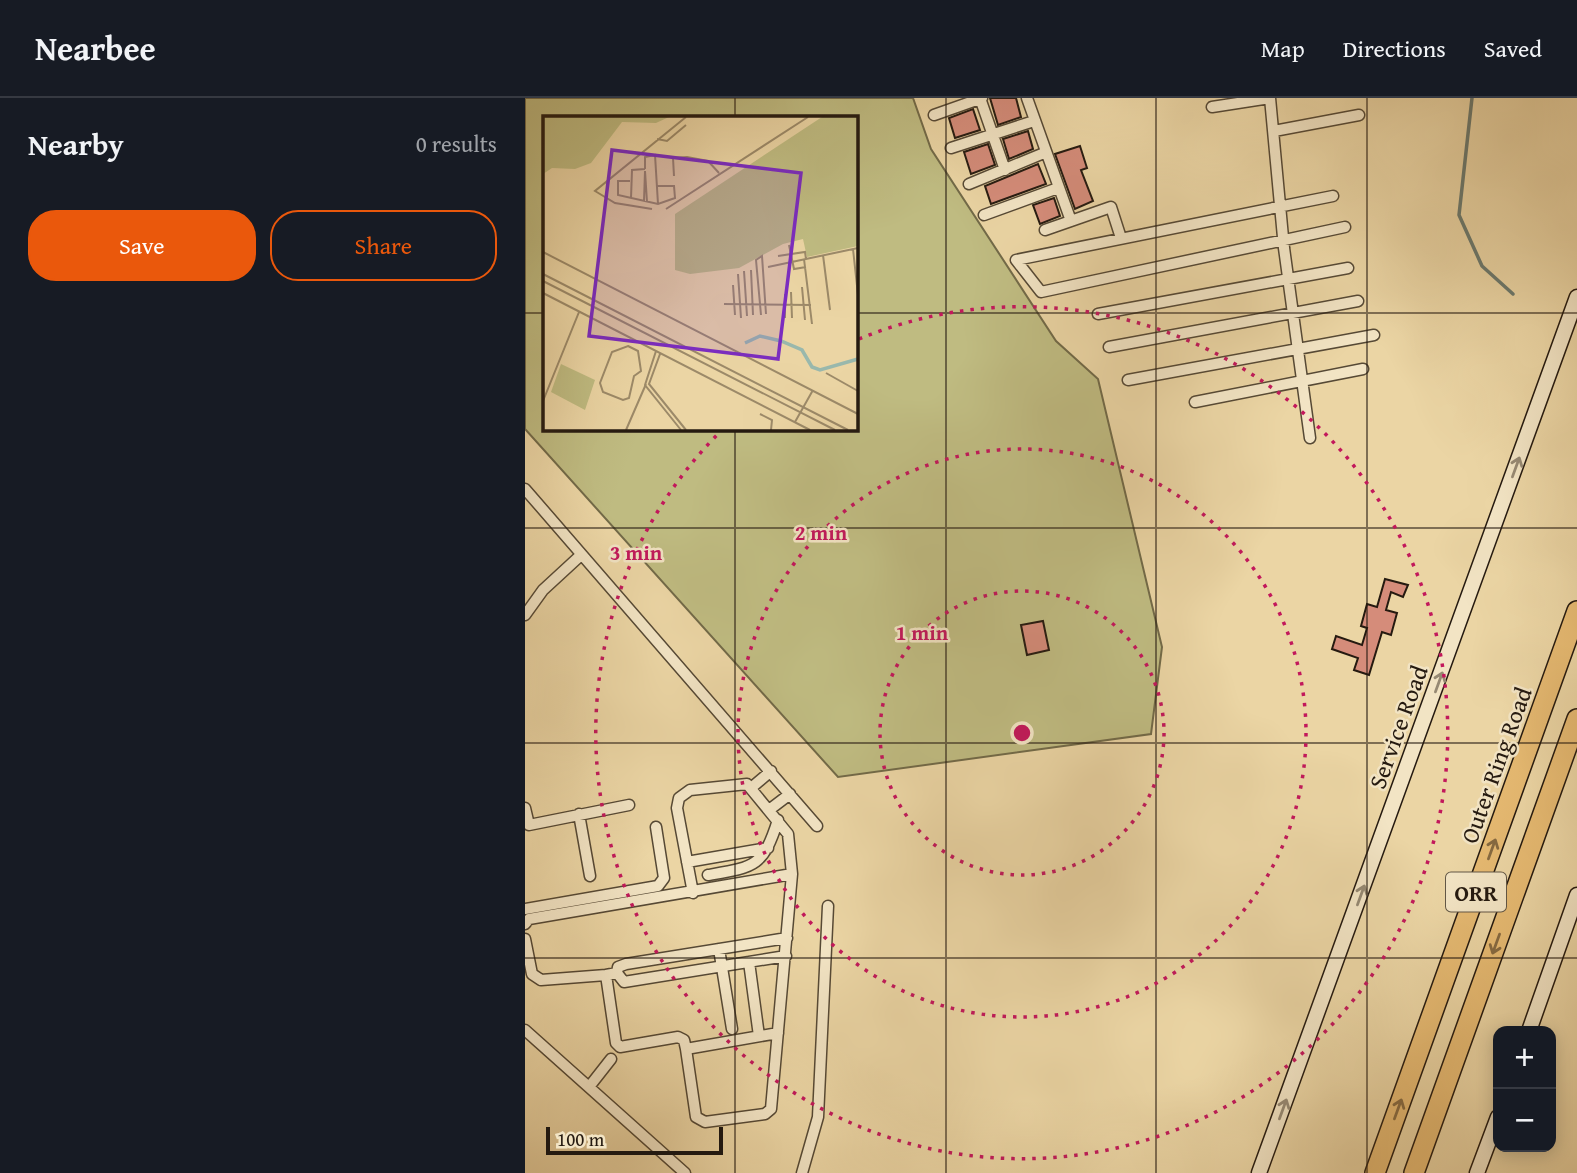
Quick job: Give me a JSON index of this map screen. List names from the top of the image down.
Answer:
{
  "streets": {
    "highway": ["Outer Ring Road", "ORR"],
    "main road": ["Service Road"]
  },
  "one_way": ["Service Road"],
  "scale_bar": "100 m",
  "page": {
    "header": "Nearbee",
    "nav": ["Map", "Directions", "Saved"],
    "heading": ["Nearby", "0 results"],
    "buttons": ["Save", "Share"],
    "map_buttons": ["+", "−"],
    "scale": "100 m"
  },
  "rings": ["2 min", "3 min", "1 min"]
}
